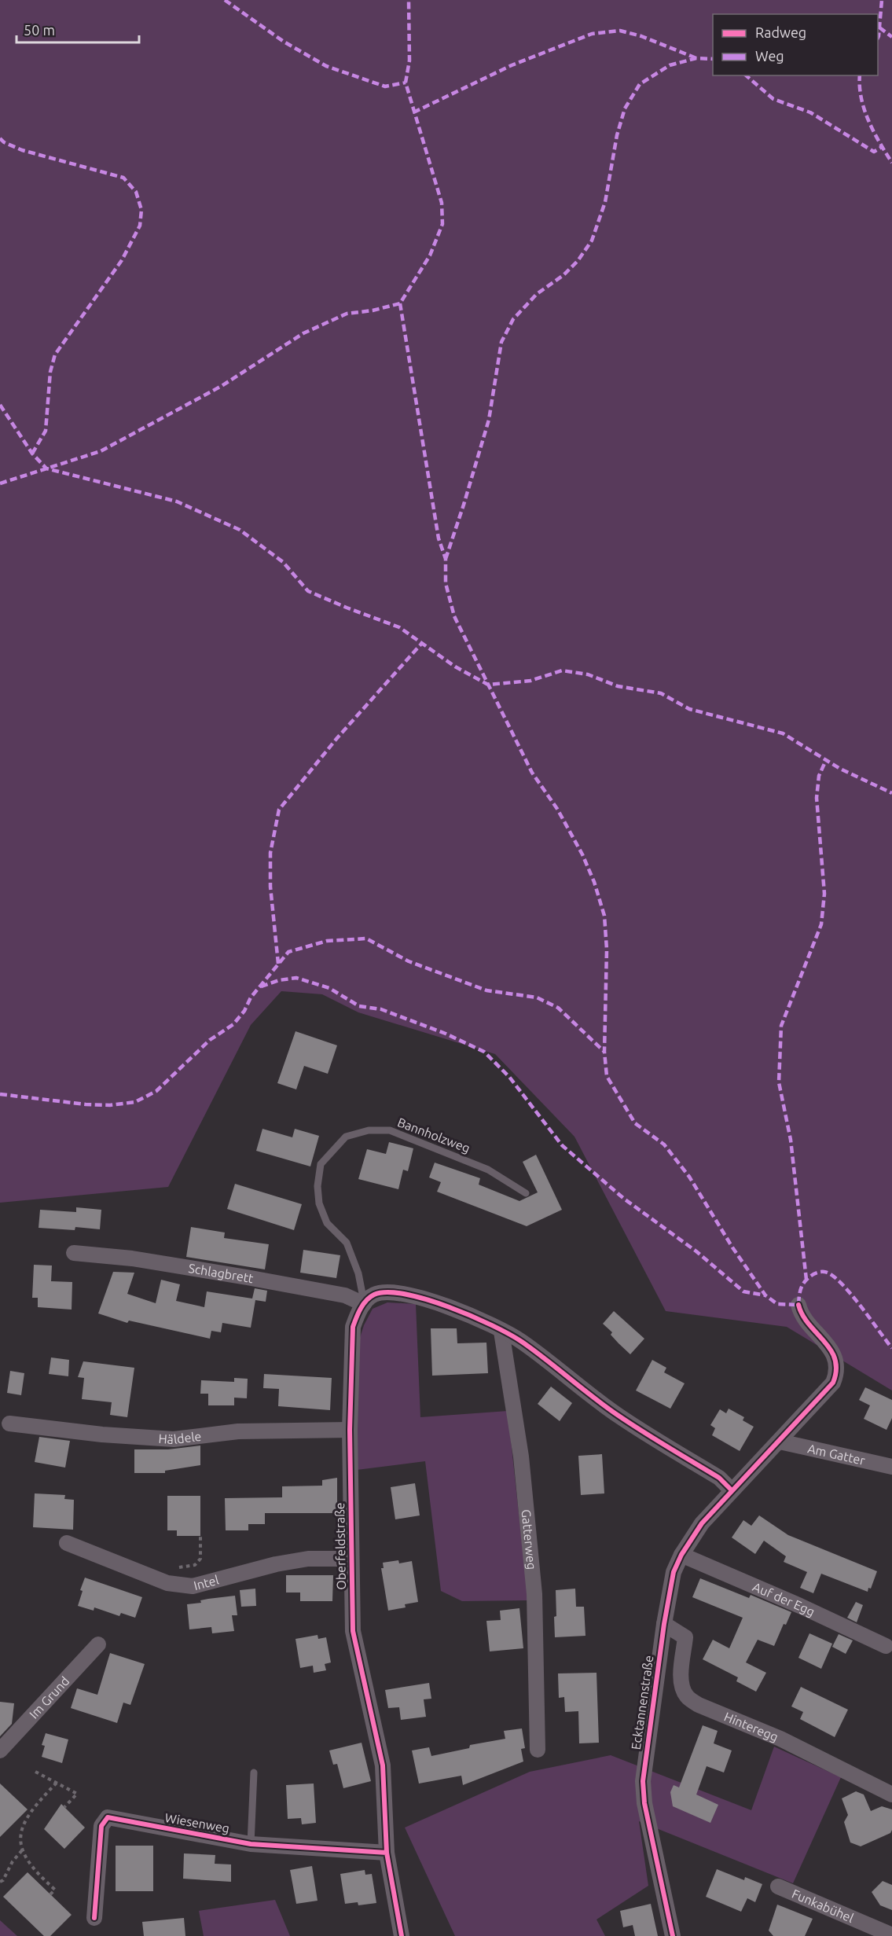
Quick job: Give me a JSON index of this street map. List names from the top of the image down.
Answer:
{
  "streets": {
    "street": [
      "Schlagbrett",
      "Häldele",
      "Am Gatter",
      "Gatterweg",
      "Oberfeldstraße",
      "Intel",
      "Auf der Egg",
      "Im Grund",
      "Ecktannenstraße",
      "Hinteregg",
      "Wiesenweg",
      "Funkabühel"
    ],
    "lane": ["Bannholzweg"]
  },
  "crossings": [
    ["Bannholzweg", "Schlagbrett"],
    ["Bannholzweg", "Oberfeldstraße"],
    ["Schlagbrett", "Oberfeldstraße"],
    ["Häldele", "Oberfeldstraße"],
    ["Am Gatter", "Ecktannenstraße"],
    ["Oberfeldstraße", "Intel"],
    ["Oberfeldstraße", "Wiesenweg"],
    ["Auf der Egg", "Ecktannenstraße"],
    ["Ecktannenstraße", "Hinteregg"]
  ],
  "legend": ["Radweg", "Weg"],
  "scale_bar": "50 m"
}
